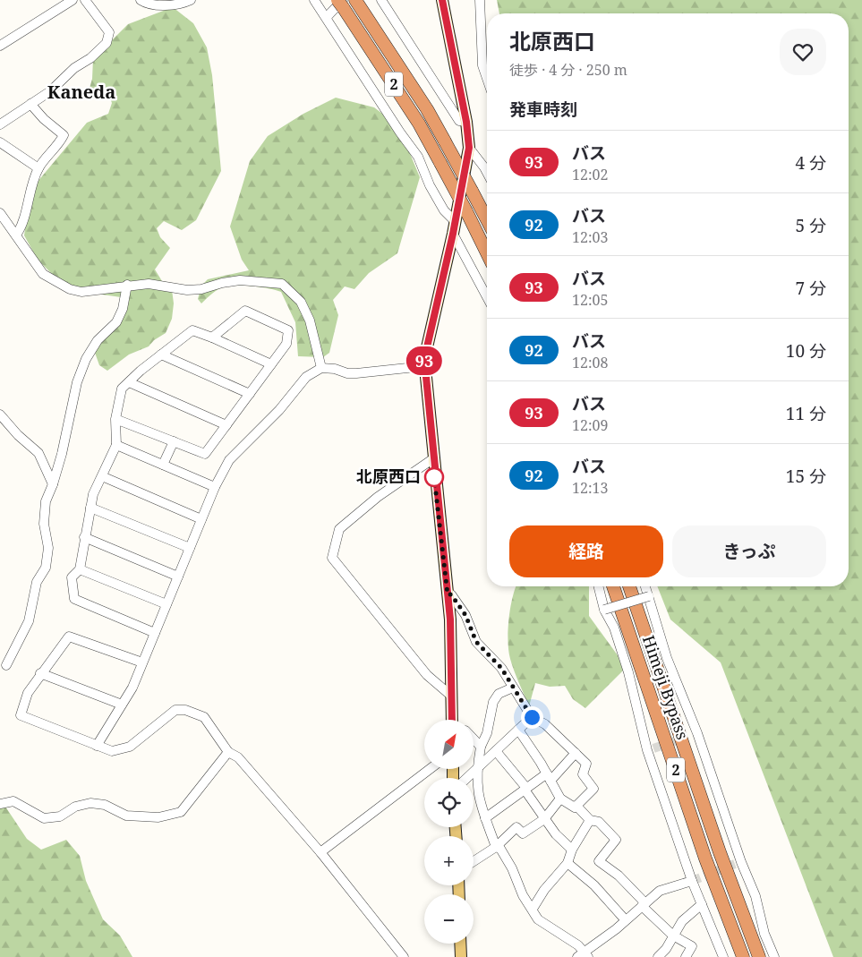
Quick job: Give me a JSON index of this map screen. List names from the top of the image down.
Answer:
{
  "streets": {
    "highway": ["2", "Himeji Bypass"]
  },
  "districts": ["Kaneda"],
  "places": ["北原西口"],
  "lines": ["bus line 93"],
  "north": "top right",
  "page": {
    "on_map": "93",
    "heading": [
      ["北原西口", "徒歩 · 4 分 · 250 m"],
      "発車時刻"
    ],
    "list": [
      {
        "mark": "93",
        "name": "バス",
        "note": "12:02",
        "value": "4 分"
      },
      {
        "mark": "92",
        "name": "バス",
        "note": "12:03",
        "value": "5 分"
      },
      {
        "mark": "93",
        "name": "バス",
        "note": "12:05",
        "value": "7 分"
      },
      {
        "mark": "92",
        "name": "バス",
        "note": "12:08",
        "value": "10 分"
      },
      {
        "mark": "93",
        "name": "バス",
        "note": "12:09",
        "value": "11 分"
      },
      {
        "mark": "92",
        "name": "バス",
        "note": "12:13",
        "value": "15 分"
      }
    ],
    "buttons": ["経路", "きっぷ"],
    "map_buttons": ["+", "−"]
  }
}
